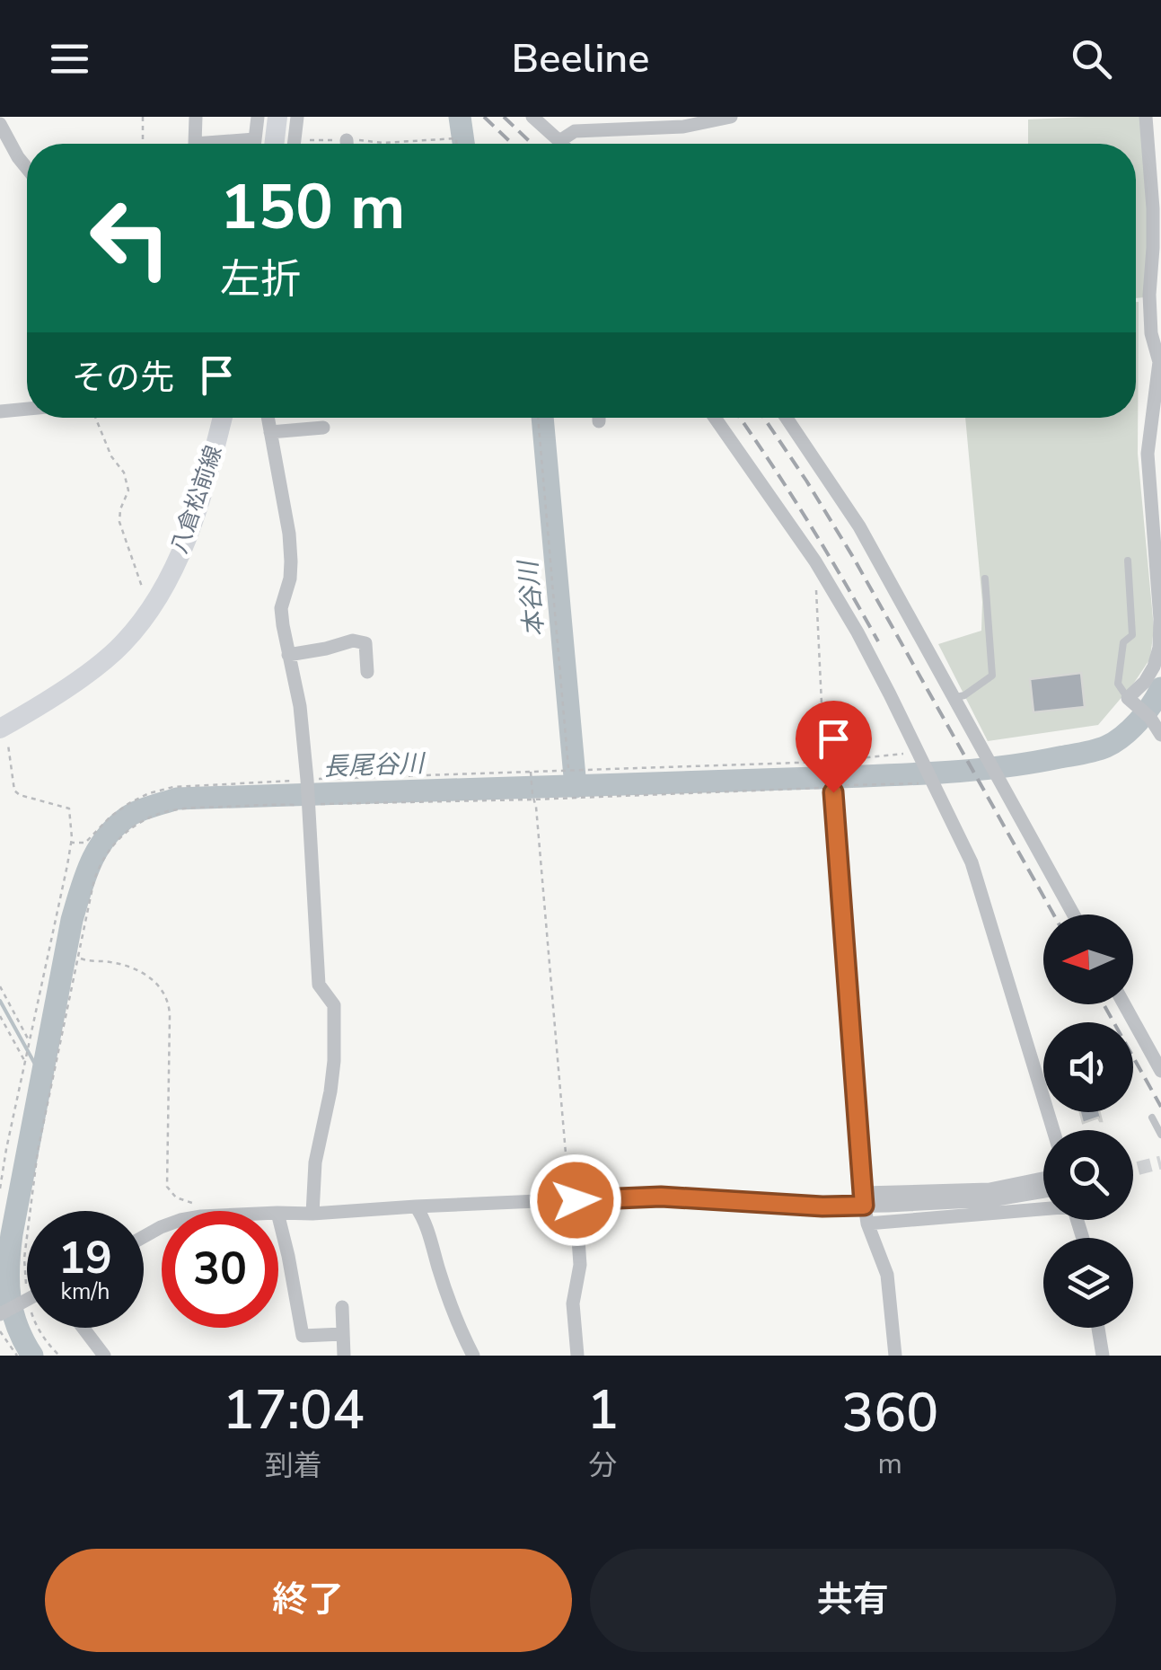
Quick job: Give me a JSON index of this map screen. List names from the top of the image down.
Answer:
{
  "streets": {
    "main road": ["八倉松前線"]
  },
  "water": ["本谷川", "長尾谷川"],
  "north": "left",
  "page": {
    "header": "Beeline",
    "turn": ["150 m", "左折"],
    "then": "その先",
    "speed": "19 km/h",
    "limit": "30",
    "eta": [
      "17:04",
      "到着",
      "1",
      "分",
      "360",
      "m"
    ],
    "buttons": ["終了", "共有"]
  }
}
